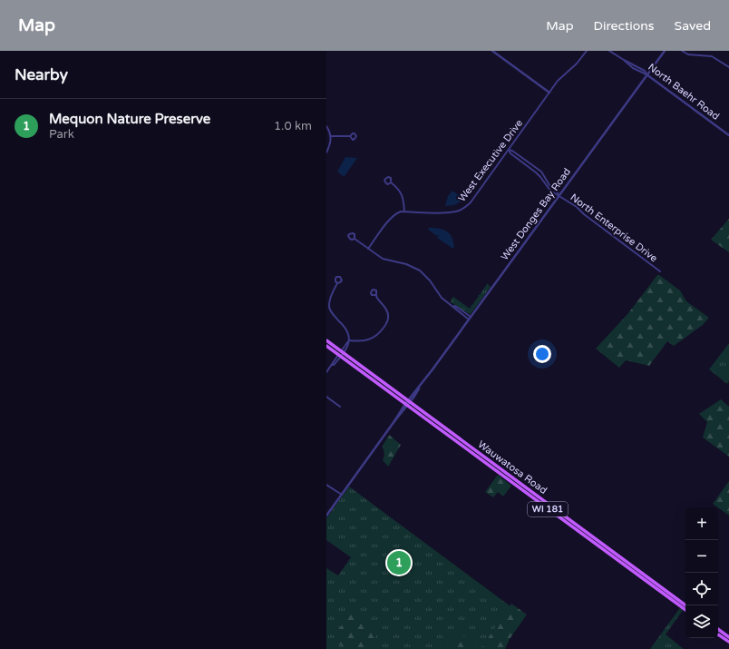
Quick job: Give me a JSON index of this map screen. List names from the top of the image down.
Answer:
{
  "streets": {
    "main road": ["Wauwatosa Road", "WI 181"],
    "street": [
      "North Baehr Road",
      "West Executive Drive",
      "West Donges Bay Road",
      "North Enterprise Drive"
    ]
  },
  "crossings": [
    ["North Baehr Road", "West Donges Bay Road"],
    ["West Executive Drive", "North Enterprise Drive"],
    ["West Donges Bay Road", "North Enterprise Drive"],
    ["West Donges Bay Road", "Wauwatosa Road"]
  ],
  "page": {
    "header": "Map",
    "nav": ["Map", "Directions", "Saved"],
    "heading": "Nearby",
    "list": [
      {
        "mark": "1",
        "name": "Mequon Nature Preserve",
        "note": "Park",
        "value": "1.0 km"
      }
    ],
    "map_buttons": ["+", "−"],
    "pins": "1"
  }
}
